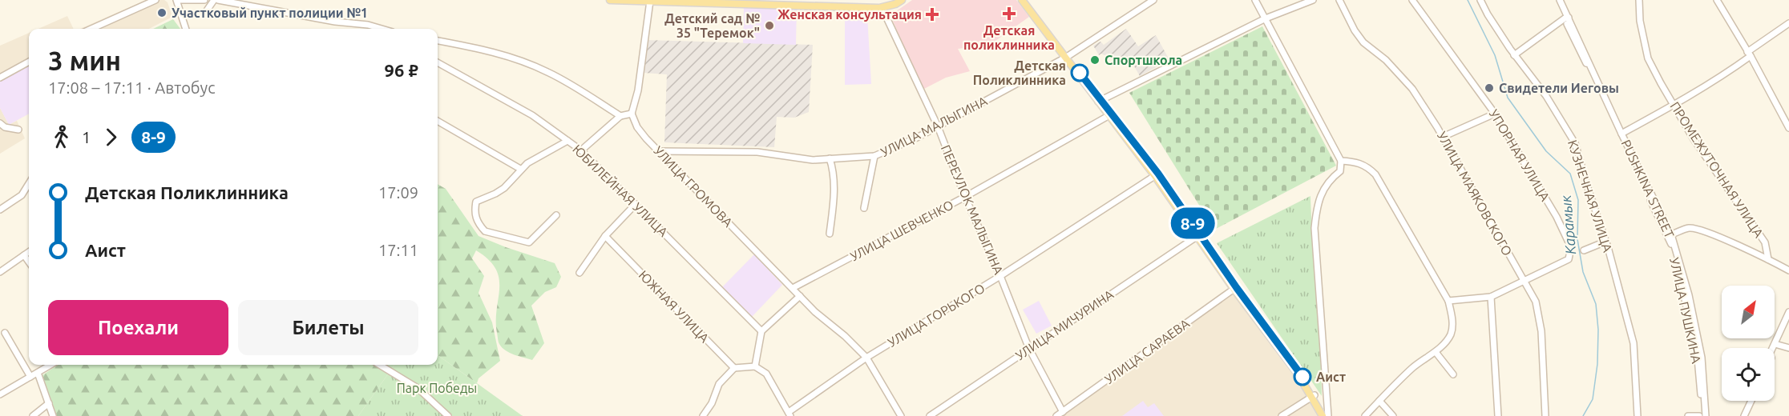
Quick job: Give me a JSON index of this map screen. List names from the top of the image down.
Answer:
{
  "streets": {
    "street": [
      "УЛИЦА МАЛЫГИНА",
      "УПОРНАЯ УЛИЦА",
      "ПРОМЕЖУТОЧНАЯ УЛИЦА",
      "УЛИЦА ГРОМОВА",
      "PUSHKINA STREET",
      "ЮБИЛЕЙНАЯ УЛИЦА",
      "УЛИЦА МАЯКОВСКОГО",
      "КУЗНЕЧНАЯ УЛИЦА",
      "ПЕРЕУЛОК МАЛЫГИНА",
      "УЛИЦА ШЕВЧЕНКО",
      "ЮЖНАЯ УЛИЦА",
      "УЛИЦА ПУШКИНА",
      "УЛИЦА ГОРЬКОГО",
      "УЛИЦА МИЧУРИНА",
      "УЛИЦА САРАЕВА"
    ]
  },
  "crossings": [
    ["УЛИЦА МАЛЫГИНА", "УЛИЦА ГРОМОВА"],
    ["УЛИЦА МАЛЫГИНА", "ПЕРЕУЛОК МАЛЫГИНА"],
    ["УПОРНАЯ УЛИЦА", "УЛИЦА МАЯКОВСКОГО"],
    ["УЛИЦА ГРОМОВА", "УЛИЦА ШЕВЧЕНКО"],
    ["УЛИЦА ГРОМОВА", "УЛИЦА ГОРЬКОГО"],
    ["PUSHKINA STREET", "УЛИЦА ПУШКИНА"],
    ["ПЕРЕУЛОК МАЛЫГИНА", "УЛИЦА ШЕВЧЕНКО"],
    ["ПЕРЕУЛОК МАЛЫГИНА", "УЛИЦА ГОРЬКОГО"],
    ["ПЕРЕУЛОК МАЛЫГИНА", "УЛИЦА МИЧУРИНА"],
    ["ПЕРЕУЛОК МАЛЫГИНА", "УЛИЦА САРАЕВА"]
  ],
  "water": ["Карамык"],
  "parks": ["Парк Победы"],
  "places": {
    "other": [
      "Участковый пункт полиции №1",
      "Детский сад № 35 \"Теремок\"",
      "Спортшкола",
      "Детская Поликлинника",
      "Свидетели Иеговы",
      "Аист"
    ],
    "health": ["Детская поликлинника", "Женская консультация"]
  },
  "lines": ["bus line 8-9"],
  "north": "top right",
  "page": {
    "on_map": "8-9",
    "heading": ["3 мин", "17:08 – 17:11 · Автобус", "96 ₽"],
    "legs": ["1", "8-9"],
    "list": [
      {
        "name": "Детская Поликлинника",
        "value": "17:09"
      },
      {
        "name": "Аист",
        "value": "17:11"
      }
    ],
    "buttons": ["Поехали", "Билеты"]
  }
}
